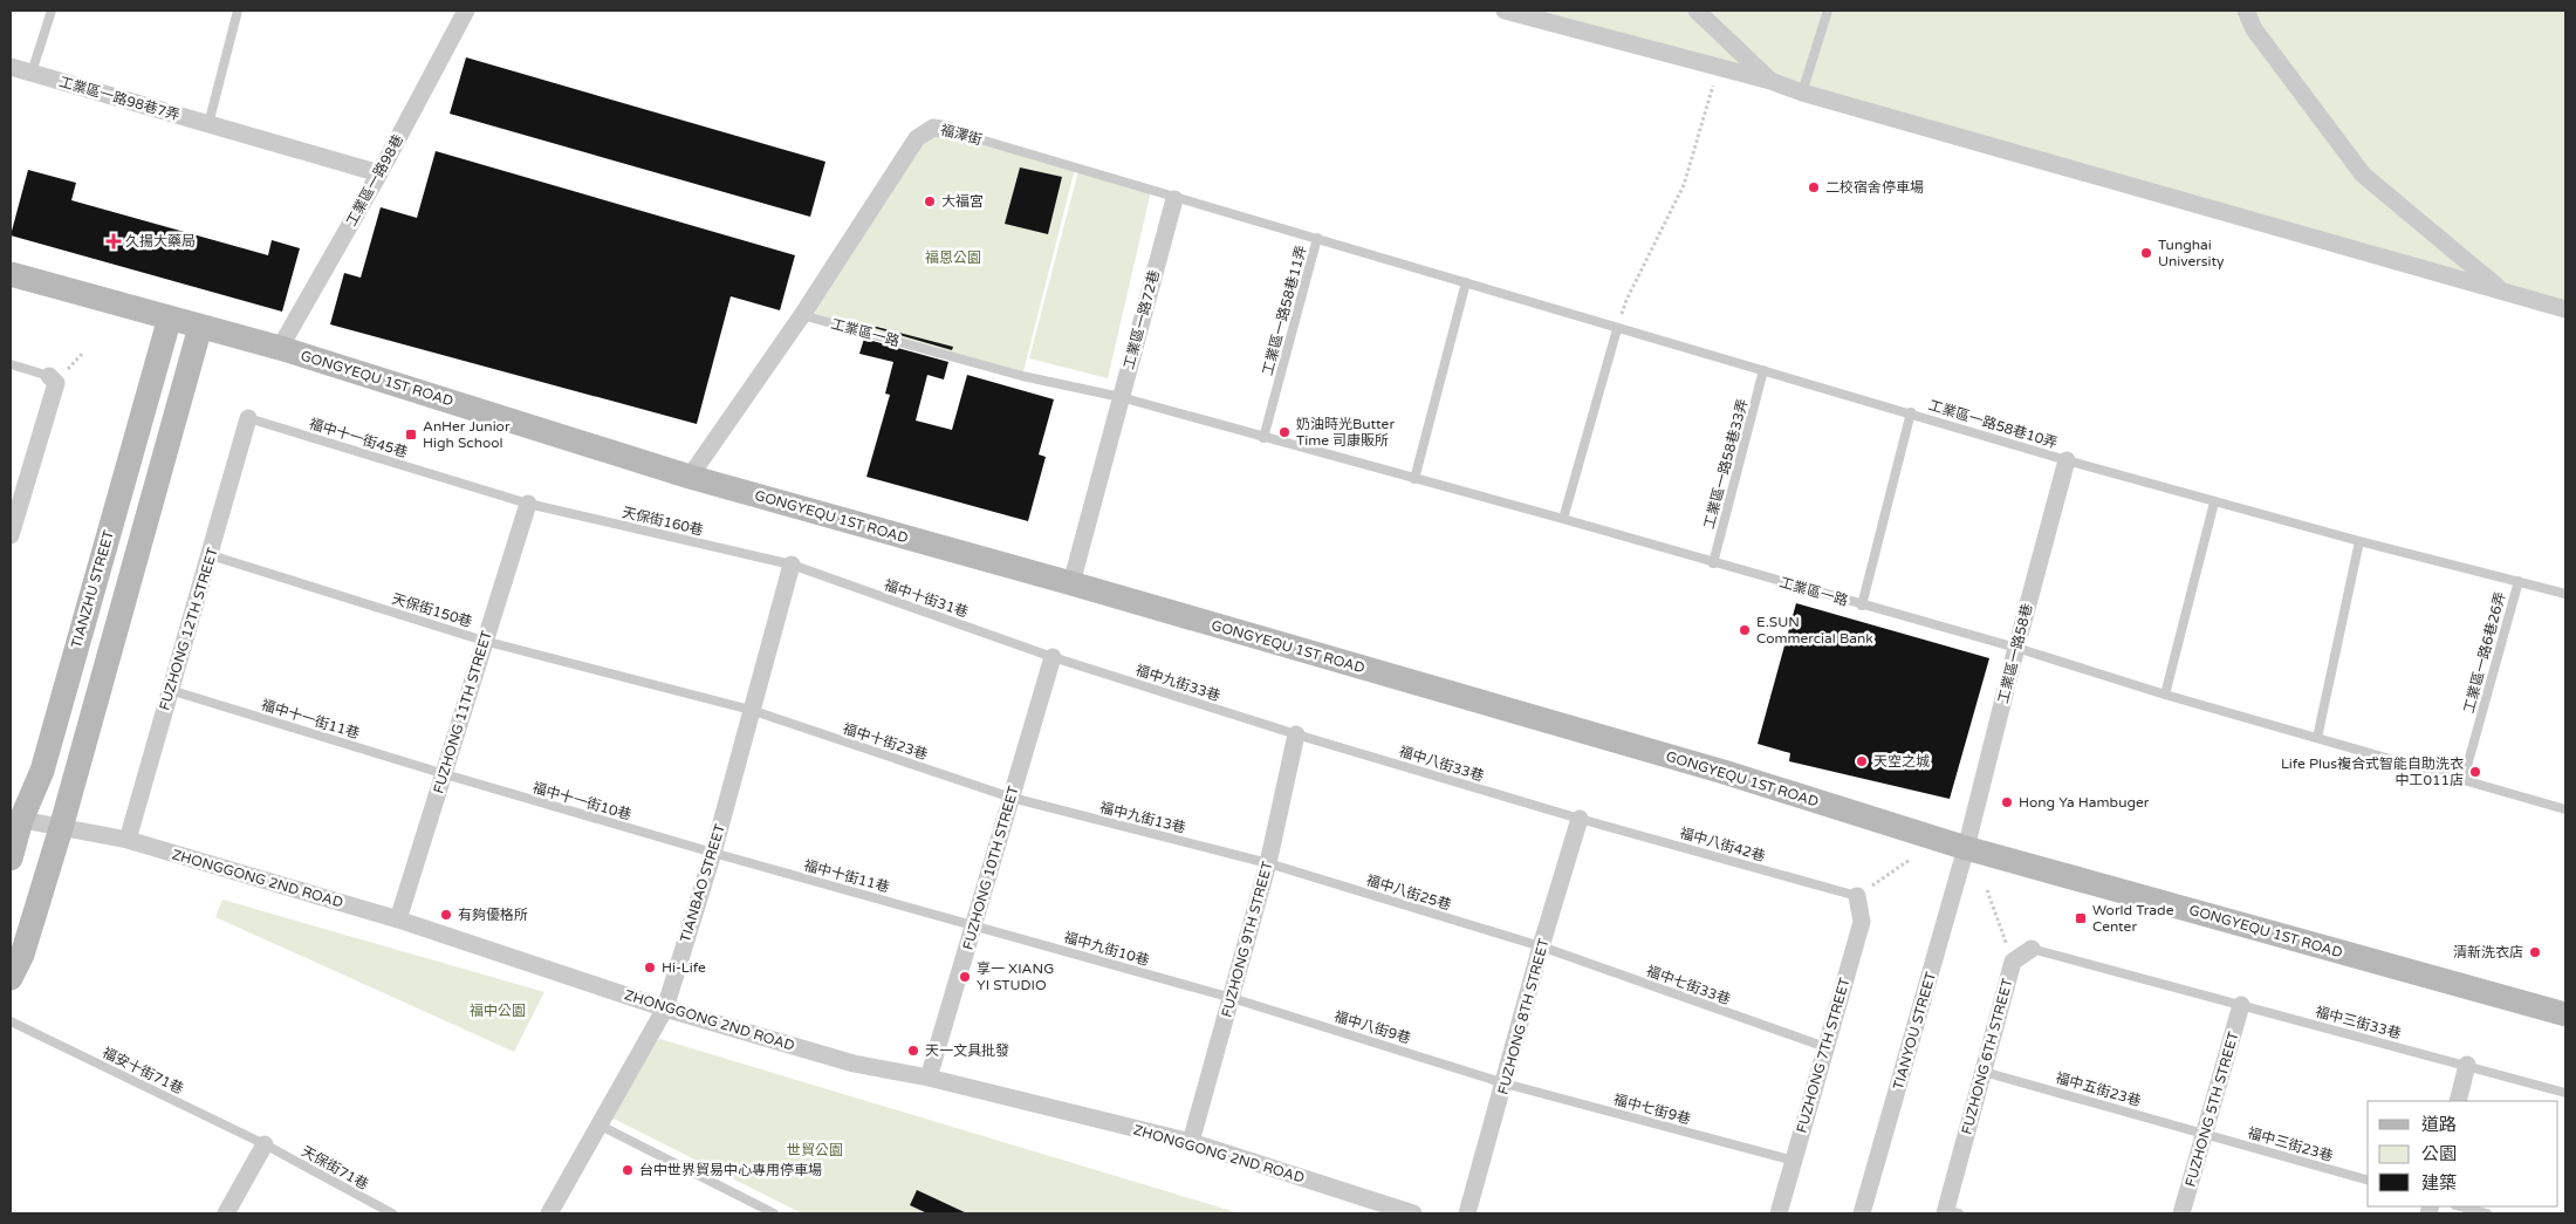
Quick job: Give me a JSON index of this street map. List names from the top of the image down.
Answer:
{
  "streets": {
    "street": [
      "工業區一路98巷7弄",
      "福澤街",
      "工業區一路98巷",
      "工業區一路72巷",
      "GONGYEQU 1ST ROAD",
      "TIANZHU STREET",
      "FUZHONG 12TH STREET",
      "工業區一路58巷",
      "FUZHONG 11TH STREET",
      "FUZHONG 10TH STREET",
      "ZHONGGONG 2ND ROAD",
      "TIANBAO STREET",
      "FUZHONG 9TH STREET",
      "FUZHONG 8TH STREET",
      "TIANYOU STREET",
      "FUZHONG 7TH STREET",
      "FUZHONG 6TH STREET",
      "FUZHONG 5TH STREET"
    ],
    "lane": [
      "工業區一路58巷11弄",
      "工業區一路",
      "工業區一路58巷10弄",
      "福中十一街45巷",
      "工業區一路58巷33弄",
      "天保街160巷",
      "福中十街31巷",
      "天保街150巷",
      "工業區一路6巷26弄",
      "福中九街33巷",
      "福中十一街11巷",
      "福中十街23巷",
      "福中八街33巷",
      "福中十一街10巷",
      "福中九街13巷",
      "福中八街42巷",
      "福中十街11巷",
      "福中八街25巷",
      "福中九街10巷",
      "福中七街33巷",
      "福中三街33巷",
      "福中八街9巷",
      "福安十街71巷",
      "福中五街23巷",
      "福中七街9巷",
      "福中三街23巷",
      "天保街71巷"
    ]
  },
  "crossings": [
    ["工業區一路98巷7弄", "工業區一路98巷"],
    ["福澤街", "工業區一路72巷"],
    ["福澤街", "工業區一路"],
    ["工業區一路98巷", "GONGYEQU 1ST ROAD"],
    ["工業區一路58巷11弄", "工業區一路58巷10弄"],
    ["工業區一路58巷11弄", "工業區一路58巷33弄"],
    ["工業區一路72巷", "工業區一路"],
    ["工業區一路72巷", "GONGYEQU 1ST ROAD"],
    ["工業區一路", "工業區一路58巷33弄"],
    ["工業區一路", "工業區一路58巷"],
    ["GONGYEQU 1ST ROAD", "TIANZHU STREET"],
    ["GONGYEQU 1ST ROAD", "工業區一路58巷"],
    ["GONGYEQU 1ST ROAD", "TIANYOU STREET"],
    ["工業區一路58巷10弄", "工業區一路58巷33弄"],
    ["工業區一路58巷10弄", "工業區一路6巷26弄"],
    ["工業區一路58巷10弄", "工業區一路58巷"],
    ["福中十一街45巷", "天保街160巷"],
    ["福中十一街45巷", "FUZHONG 12TH STREET"],
    ["福中十一街45巷", "FUZHONG 11TH STREET"],
    ["天保街160巷", "福中十街31巷"],
    ["天保街160巷", "FUZHONG 11TH STREET"],
    ["天保街160巷", "TIANBAO STREET"],
    ["TIANZHU STREET", "ZHONGGONG 2ND ROAD"],
    ["福中十街31巷", "福中九街33巷"],
    ["福中十街31巷", "FUZHONG 10TH STREET"],
    ["福中十街31巷", "TIANBAO STREET"],
    ["天保街150巷", "FUZHONG 12TH STREET"],
    ["天保街150巷", "FUZHONG 11TH STREET"],
    ["天保街150巷", "福中十街23巷"],
    ["天保街150巷", "TIANBAO STREET"],
    ["FUZHONG 12TH STREET", "福中十一街11巷"],
    ["FUZHONG 12TH STREET", "ZHONGGONG 2ND ROAD"],
    ["工業區一路58巷", "TIANYOU STREET"],
    ["福中九街33巷", "福中八街33巷"],
    ["福中九街33巷", "FUZHONG 10TH STREET"],
    ["福中九街33巷", "FUZHONG 9TH STREET"],
    ["FUZHONG 11TH STREET", "福中十一街11巷"],
    ["FUZHONG 11TH STREET", "福中十一街10巷"],
    ["FUZHONG 11TH STREET", "ZHONGGONG 2ND ROAD"],
    ["福中十一街11巷", "福中十一街10巷"],
    ["福中十街23巷", "福中九街13巷"],
    ["福中十街23巷", "FUZHONG 10TH STREET"],
    ["福中十街23巷", "TIANBAO STREET"],
    ["福中八街33巷", "福中八街42巷"],
    ["福中八街33巷", "FUZHONG 9TH STREET"],
    ["福中八街33巷", "FUZHONG 8TH STREET"],
    ["福中十一街10巷", "福中十街11巷"],
    ["福中十一街10巷", "TIANBAO STREET"],
    ["福中九街13巷", "FUZHONG 10TH STREET"],
    ["福中九街13巷", "福中八街25巷"],
    ["福中九街13巷", "FUZHONG 9TH STREET"],
    ["福中八街42巷", "FUZHONG 8TH STREET"],
    ["福中八街42巷", "FUZHONG 7TH STREET"],
    ["FUZHONG 10TH STREET", "福中十街11巷"],
    ["FUZHONG 10TH STREET", "ZHONGGONG 2ND ROAD"],
    ["FUZHONG 10TH STREET", "福中九街10巷"],
    ["福中十街11巷", "TIANBAO STREET"],
    ["福中十街11巷", "福中九街10巷"],
    ["ZHONGGONG 2ND ROAD", "TIANBAO STREET"],
    ["ZHONGGONG 2ND ROAD", "FUZHONG 9TH STREET"],
    ["福中八街25巷", "FUZHONG 9TH STREET"],
    ["福中八街25巷", "福中七街33巷"],
    ["福中八街25巷", "FUZHONG 8TH STREET"],
    ["FUZHONG 9TH STREET", "福中九街10巷"],
    ["FUZHONG 9TH STREET", "福中八街9巷"],
    ["福中九街10巷", "福中八街9巷"],
    ["福中七街33巷", "FUZHONG 8TH STREET"],
    ["福中七街33巷", "FUZHONG 7TH STREET"],
    ["FUZHONG 8TH STREET", "福中八街9巷"],
    ["FUZHONG 8TH STREET", "福中七街9巷"],
    ["福中三街33巷", "FUZHONG 6TH STREET"],
    ["福中三街33巷", "FUZHONG 5TH STREET"],
    ["福中八街9巷", "福中七街9巷"],
    ["FUZHONG 7TH STREET", "福中七街9巷"],
    ["FUZHONG 6TH STREET", "福中五街23巷"],
    ["FUZHONG 6TH STREET", "FUZHONG 5TH STREET"],
    ["福安十街71巷", "天保街71巷"],
    ["福中五街23巷", "FUZHONG 5TH STREET"],
    ["福中五街23巷", "福中三街23巷"],
    ["FUZHONG 5TH STREET", "福中三街23巷"]
  ],
  "parks": ["福恩公園", "福中公園", "世貿公園"],
  "places": {
    "other": [
      "二校宿舍停車場",
      "大福宮",
      "Tunghai University",
      "奶油時光Butter Time 司康販所",
      "E.SUN Commercial Bank",
      "天空之城",
      "Life Plus複合式智能自助洗衣 中工011店",
      "Hong Ya Hambuger",
      "有夠優格所",
      "清新洗衣店",
      "Hi-Life",
      "享一 XIANG YI STUDIO",
      "天一文具批發",
      "台中世界貿易中心專用停車場"
    ],
    "health": ["久揚大藥局"],
    "transit": ["AnHer Junior High School", "World Trade Center"]
  },
  "legend": ["道路", "公園", "建築"]
}
